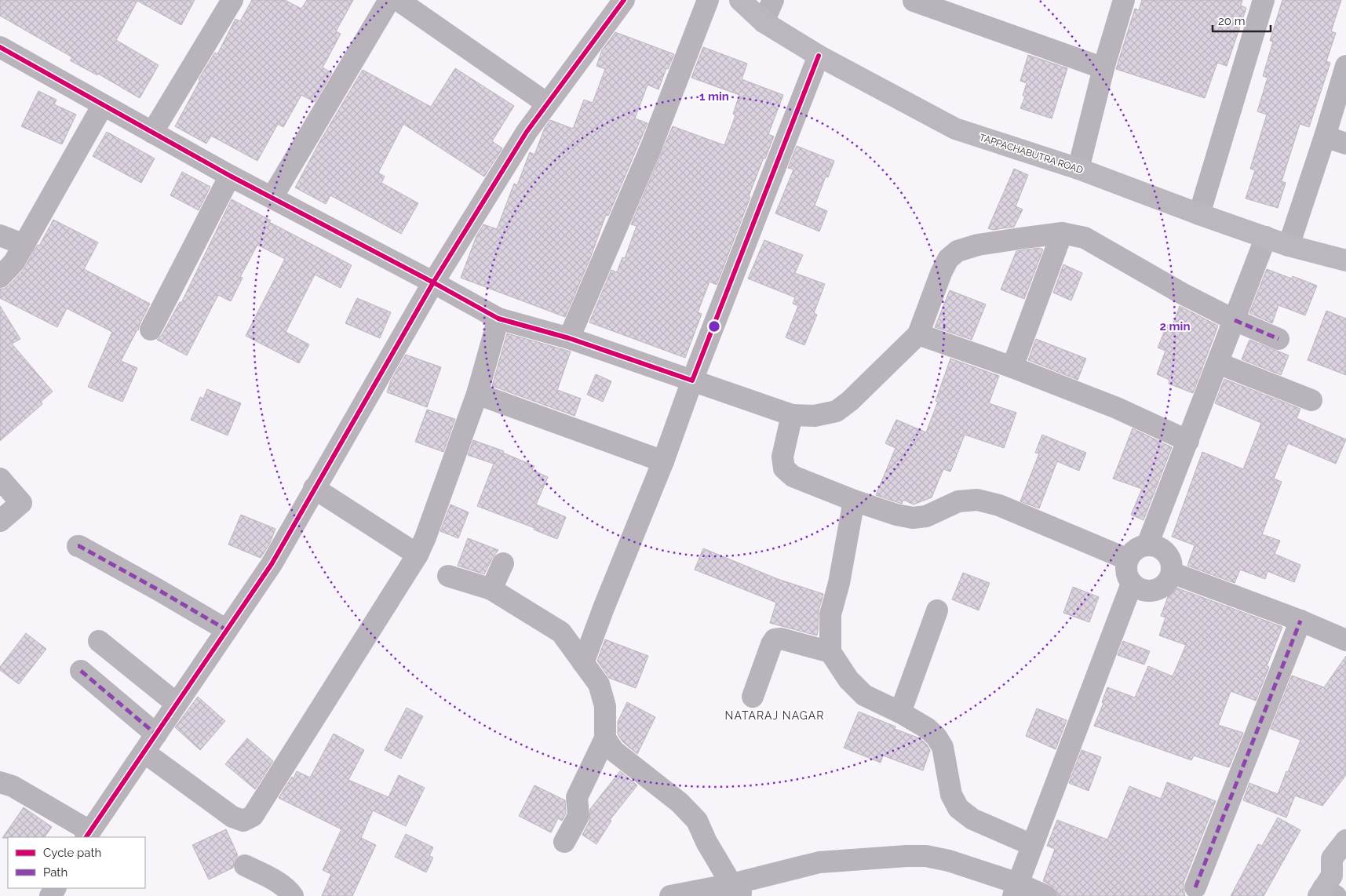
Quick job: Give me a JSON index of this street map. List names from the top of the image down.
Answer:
{
  "streets": {
    "main road": ["TAPPACHABUTRA ROAD"]
  },
  "districts": ["NATARAJ NAGAR"],
  "legend": ["Cycle path", "Path"],
  "scale_bar": "20 m",
  "rings": ["1 min", "2 min"]
}
